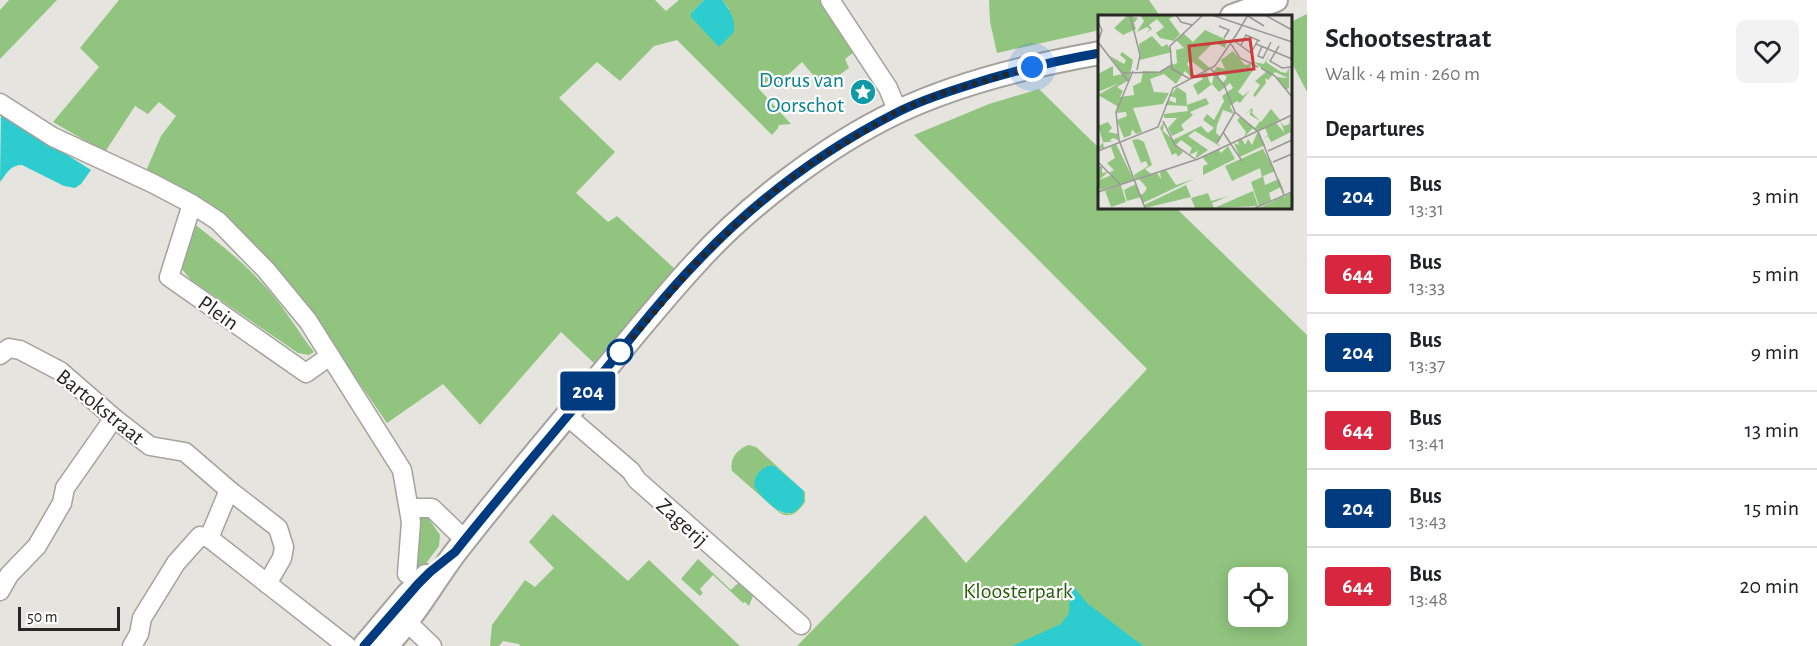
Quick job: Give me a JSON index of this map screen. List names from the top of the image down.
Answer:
{
  "streets": {
    "street": ["Plein", "Bartokstraat", "Zagerij"]
  },
  "parks": ["Kloosterpark"],
  "places": {
    "place": ["Dorus van Oorschot"]
  },
  "lines": ["bus line 204"],
  "scale_bar": "50 m",
  "page": {
    "on_map": "204",
    "heading": [
      ["Schootsestraat", "Walk · 4 min · 260 m"],
      "Departures"
    ],
    "list": [
      {
        "mark": "204",
        "name": "Bus",
        "note": "13:31",
        "value": "3 min"
      },
      {
        "mark": "644",
        "name": "Bus",
        "note": "13:33",
        "value": "5 min"
      },
      {
        "mark": "204",
        "name": "Bus",
        "note": "13:37",
        "value": "9 min"
      },
      {
        "mark": "644",
        "name": "Bus",
        "note": "13:41",
        "value": "13 min"
      },
      {
        "mark": "204",
        "name": "Bus",
        "note": "13:43",
        "value": "15 min"
      },
      {
        "mark": "644",
        "name": "Bus",
        "note": "13:48",
        "value": "20 min"
      }
    ],
    "scale": "50 m"
  }
}
